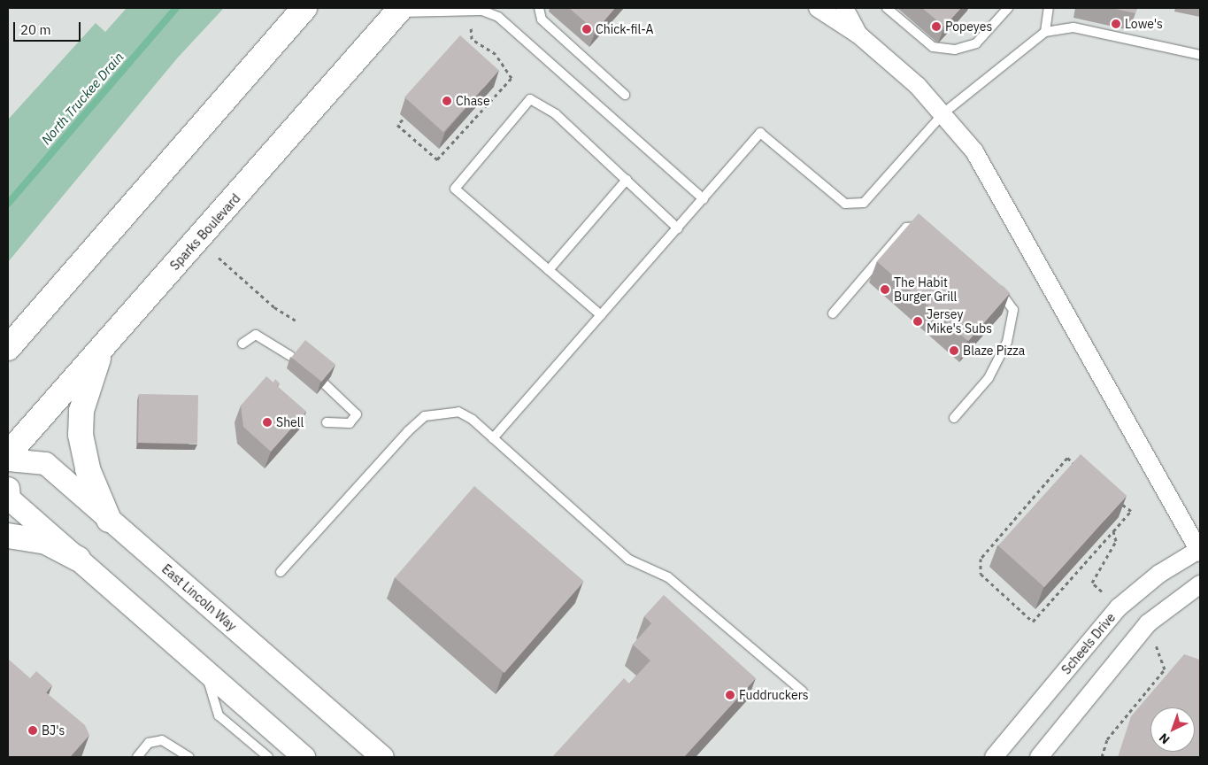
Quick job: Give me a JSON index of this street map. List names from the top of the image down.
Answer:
{
  "streets": {
    "main road": ["Sparks Boulevard"],
    "street": ["East Lincoln Way", "Scheels Drive"]
  },
  "water": ["North Truckee Drain"],
  "places": [
    "Lowe's",
    "Popeyes",
    "Chick-fil-A",
    "Chase",
    "The Habit Burger Grill",
    "Jersey Mike's Subs",
    "Blaze Pizza",
    "Shell",
    "Fuddruckers",
    "BJ's"
  ],
  "scale_bar": "20 m",
  "north": "bottom left"
}
